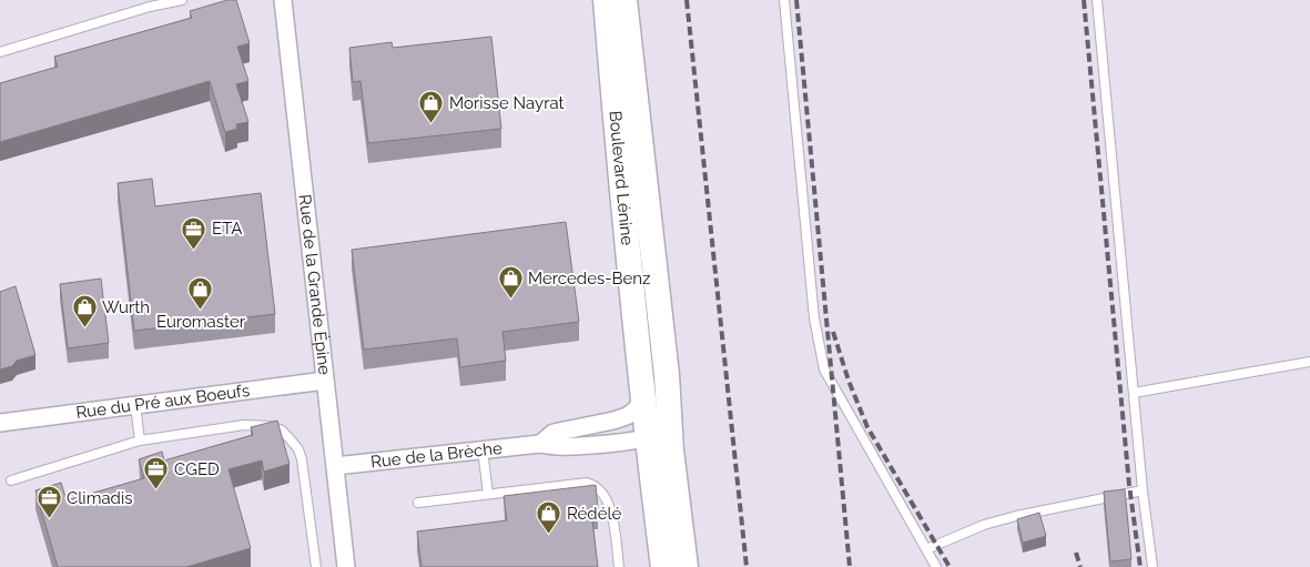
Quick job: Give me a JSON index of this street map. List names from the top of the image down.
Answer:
{
  "streets": {
    "main road": ["Boulevard Lénine"],
    "street": ["Rue de la Grande Épine", "Rue du Pré aux Boeufs", "Rue de la Brèche"]
  },
  "crossings": [
    ["Boulevard Lénine", "Rue de la Brèche"],
    ["Rue de la Grande Épine", "Rue du Pré aux Boeufs"],
    ["Rue de la Grande Épine", "Rue de la Brèche"]
  ],
  "places": {
    "shop": [
      "Morisse Nayrat",
      "Mercedes-Benz",
      "Euromaster",
      "Wurth",
      "Rédélé"
    ],
    "office": ["ETA", "CGED", "Climadis"]
  }
}
